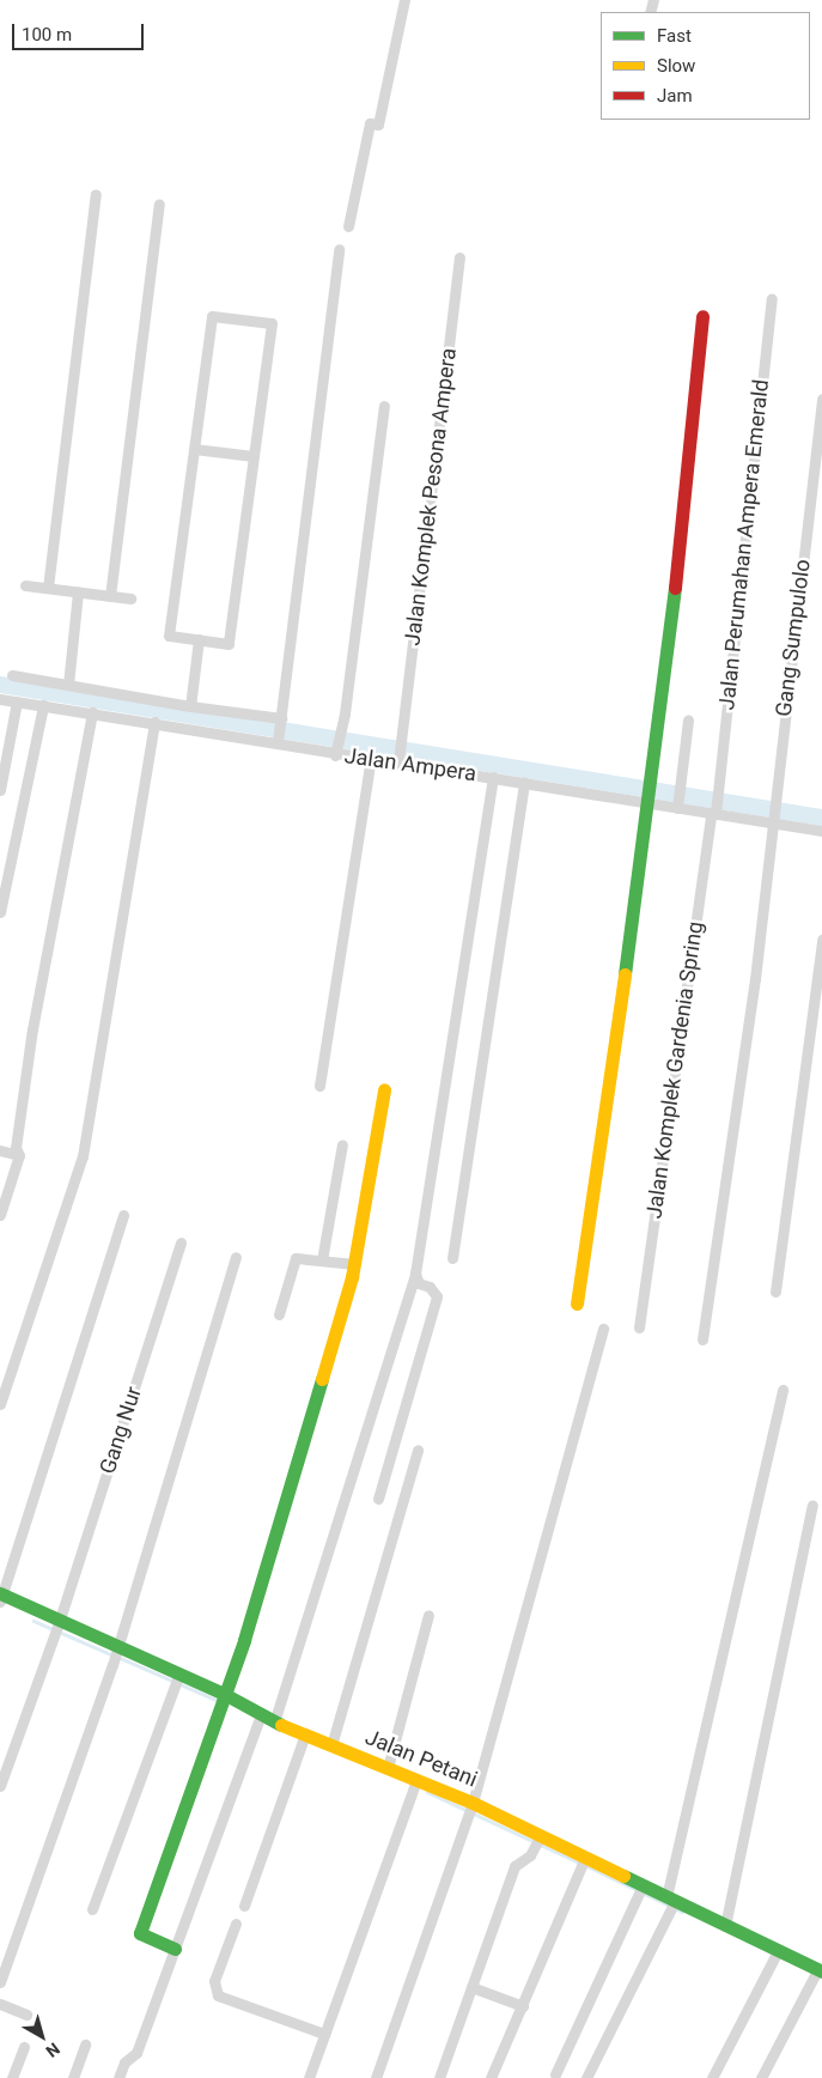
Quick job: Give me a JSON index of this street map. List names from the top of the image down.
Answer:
{
  "streets": {
    "street": [
      "Jalan Komplek Pesona Ampera",
      "Jalan Perumahan Ampera Emerald",
      "Gang Sumpulolo",
      "Jalan Ampera",
      "Jalan Komplek Gardenia Spring",
      "Gang Nur",
      "Jalan Petani"
    ]
  },
  "crossings": [
    ["Jalan Komplek Pesona Ampera", "Jalan Ampera"],
    ["Jalan Perumahan Ampera Emerald", "Jalan Ampera"],
    ["Jalan Perumahan Ampera Emerald", "Jalan Komplek Gardenia Spring"],
    ["Gang Sumpulolo", "Jalan Ampera"],
    ["Jalan Ampera", "Jalan Komplek Gardenia Spring"],
    ["Gang Nur", "Jalan Petani"]
  ],
  "legend": ["Fast", "Slow", "Jam"],
  "scale_bar": "100 m",
  "north": "bottom right"
}
